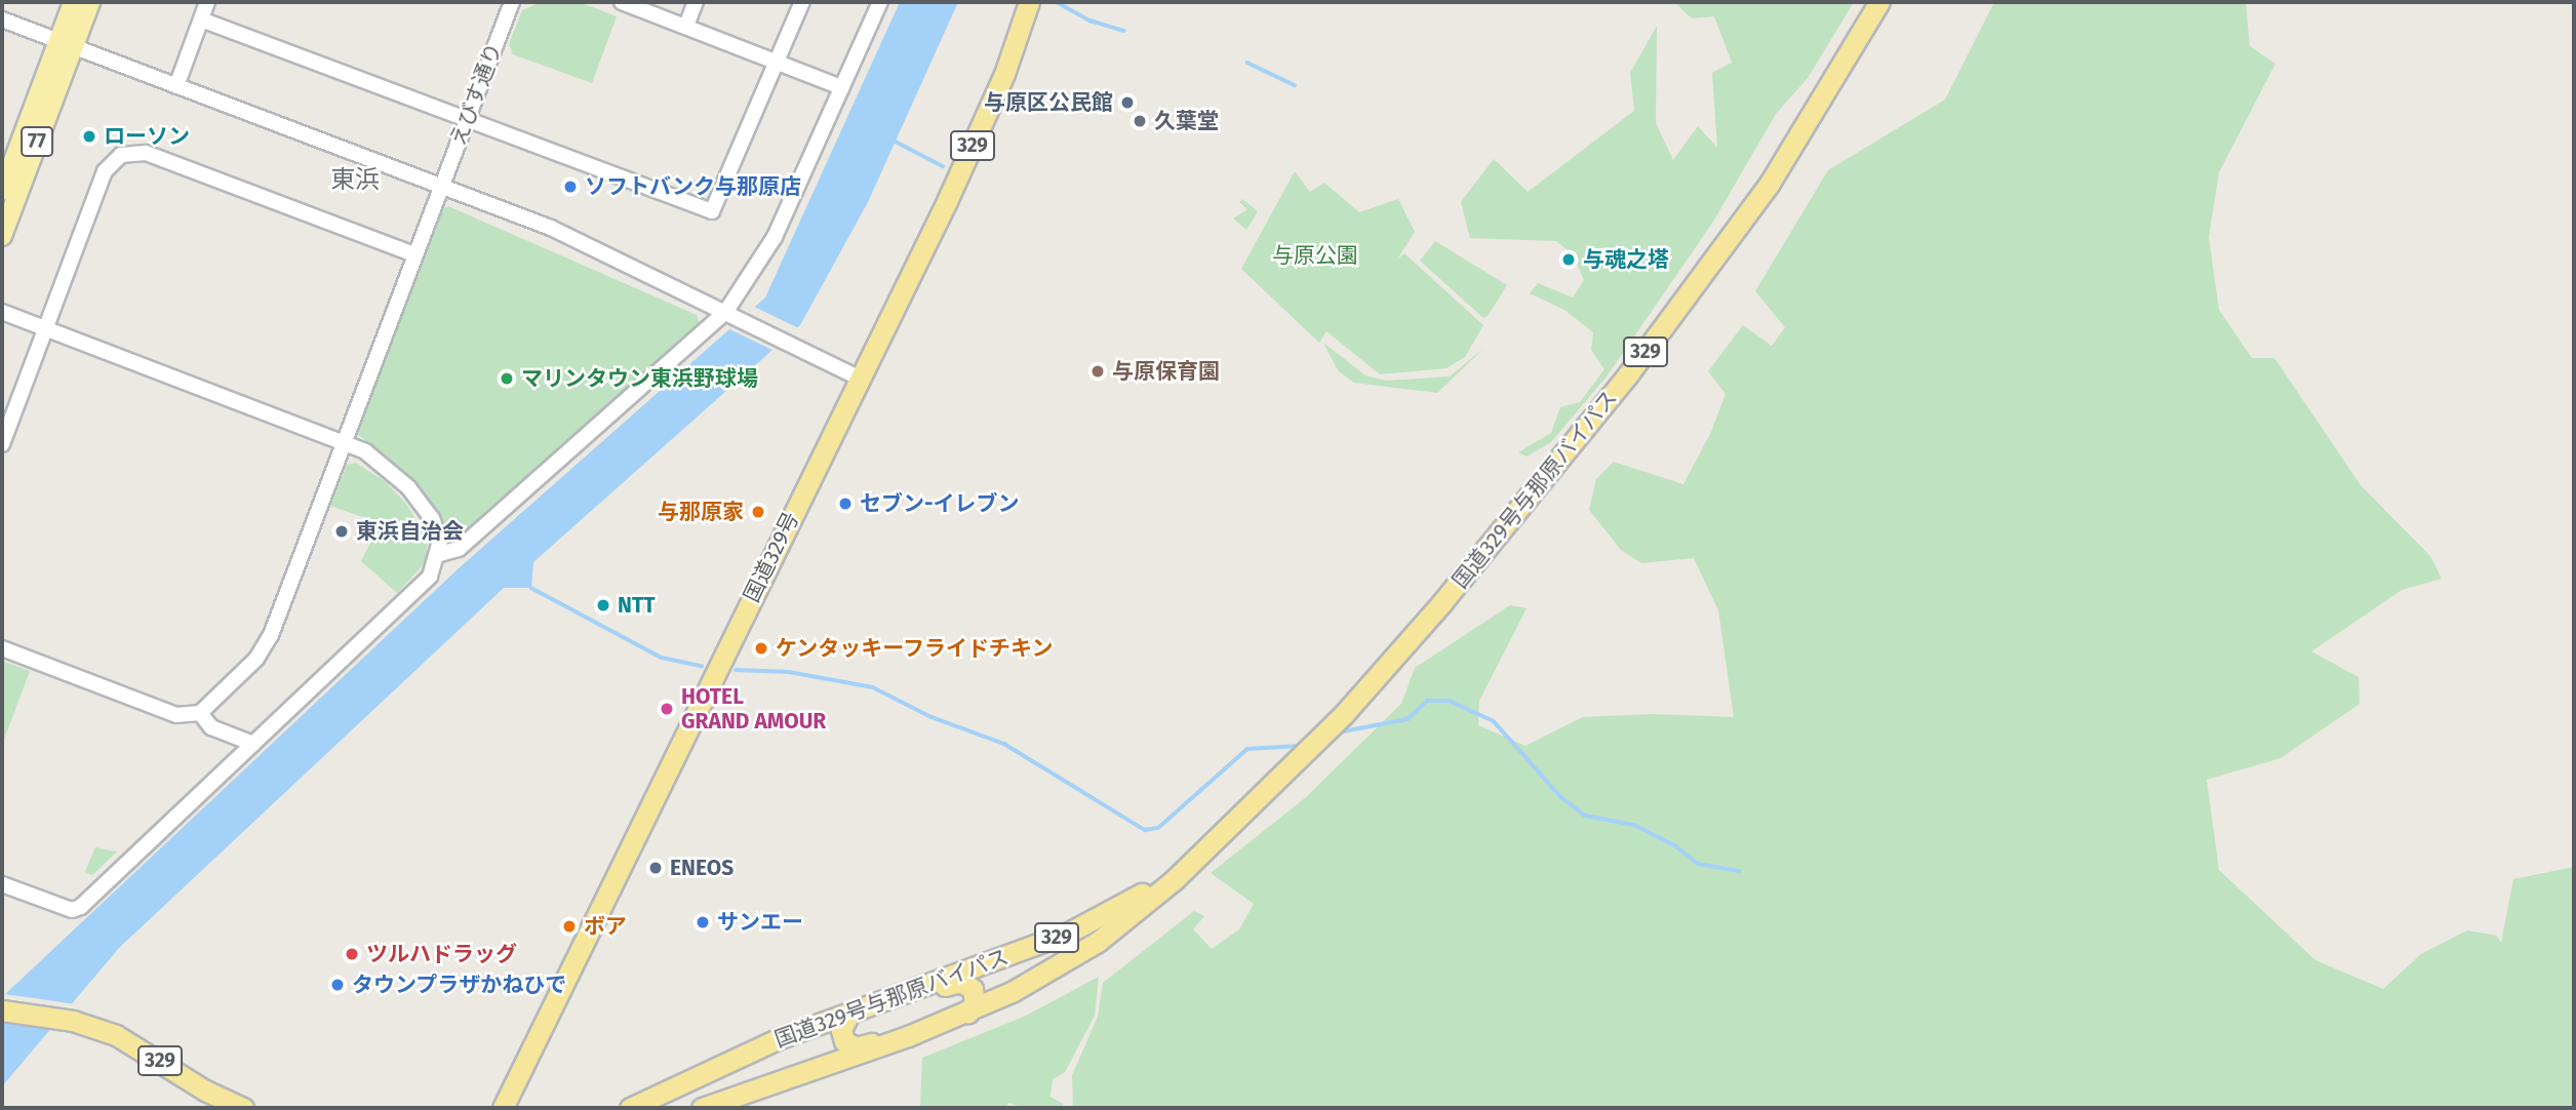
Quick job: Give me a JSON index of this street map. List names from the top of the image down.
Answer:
{
  "streets": {
    "highway": ["329", "国道329号与那原バイパス", "国道329号"],
    "main road": ["77"],
    "street": ["えびす通り"]
  },
  "districts": ["東浜"],
  "parks": ["与原公園"],
  "places": [
    "与原区公民館",
    "久葉堂",
    "ローソン",
    "ソフトバンク与那原店",
    "与魂之塔",
    "与原保育園",
    "マリンタウン東浜野球場",
    "セブン-イレブン",
    "与那原家",
    "東浜自治会",
    "NTT",
    "ケンタッキーフライドチキン",
    "HOTEL GRAND AMOUR",
    "ENEOS",
    "サンエー",
    "ボア",
    "ツルハドラッグ",
    "タウンプラザかねひで"
  ]
}
